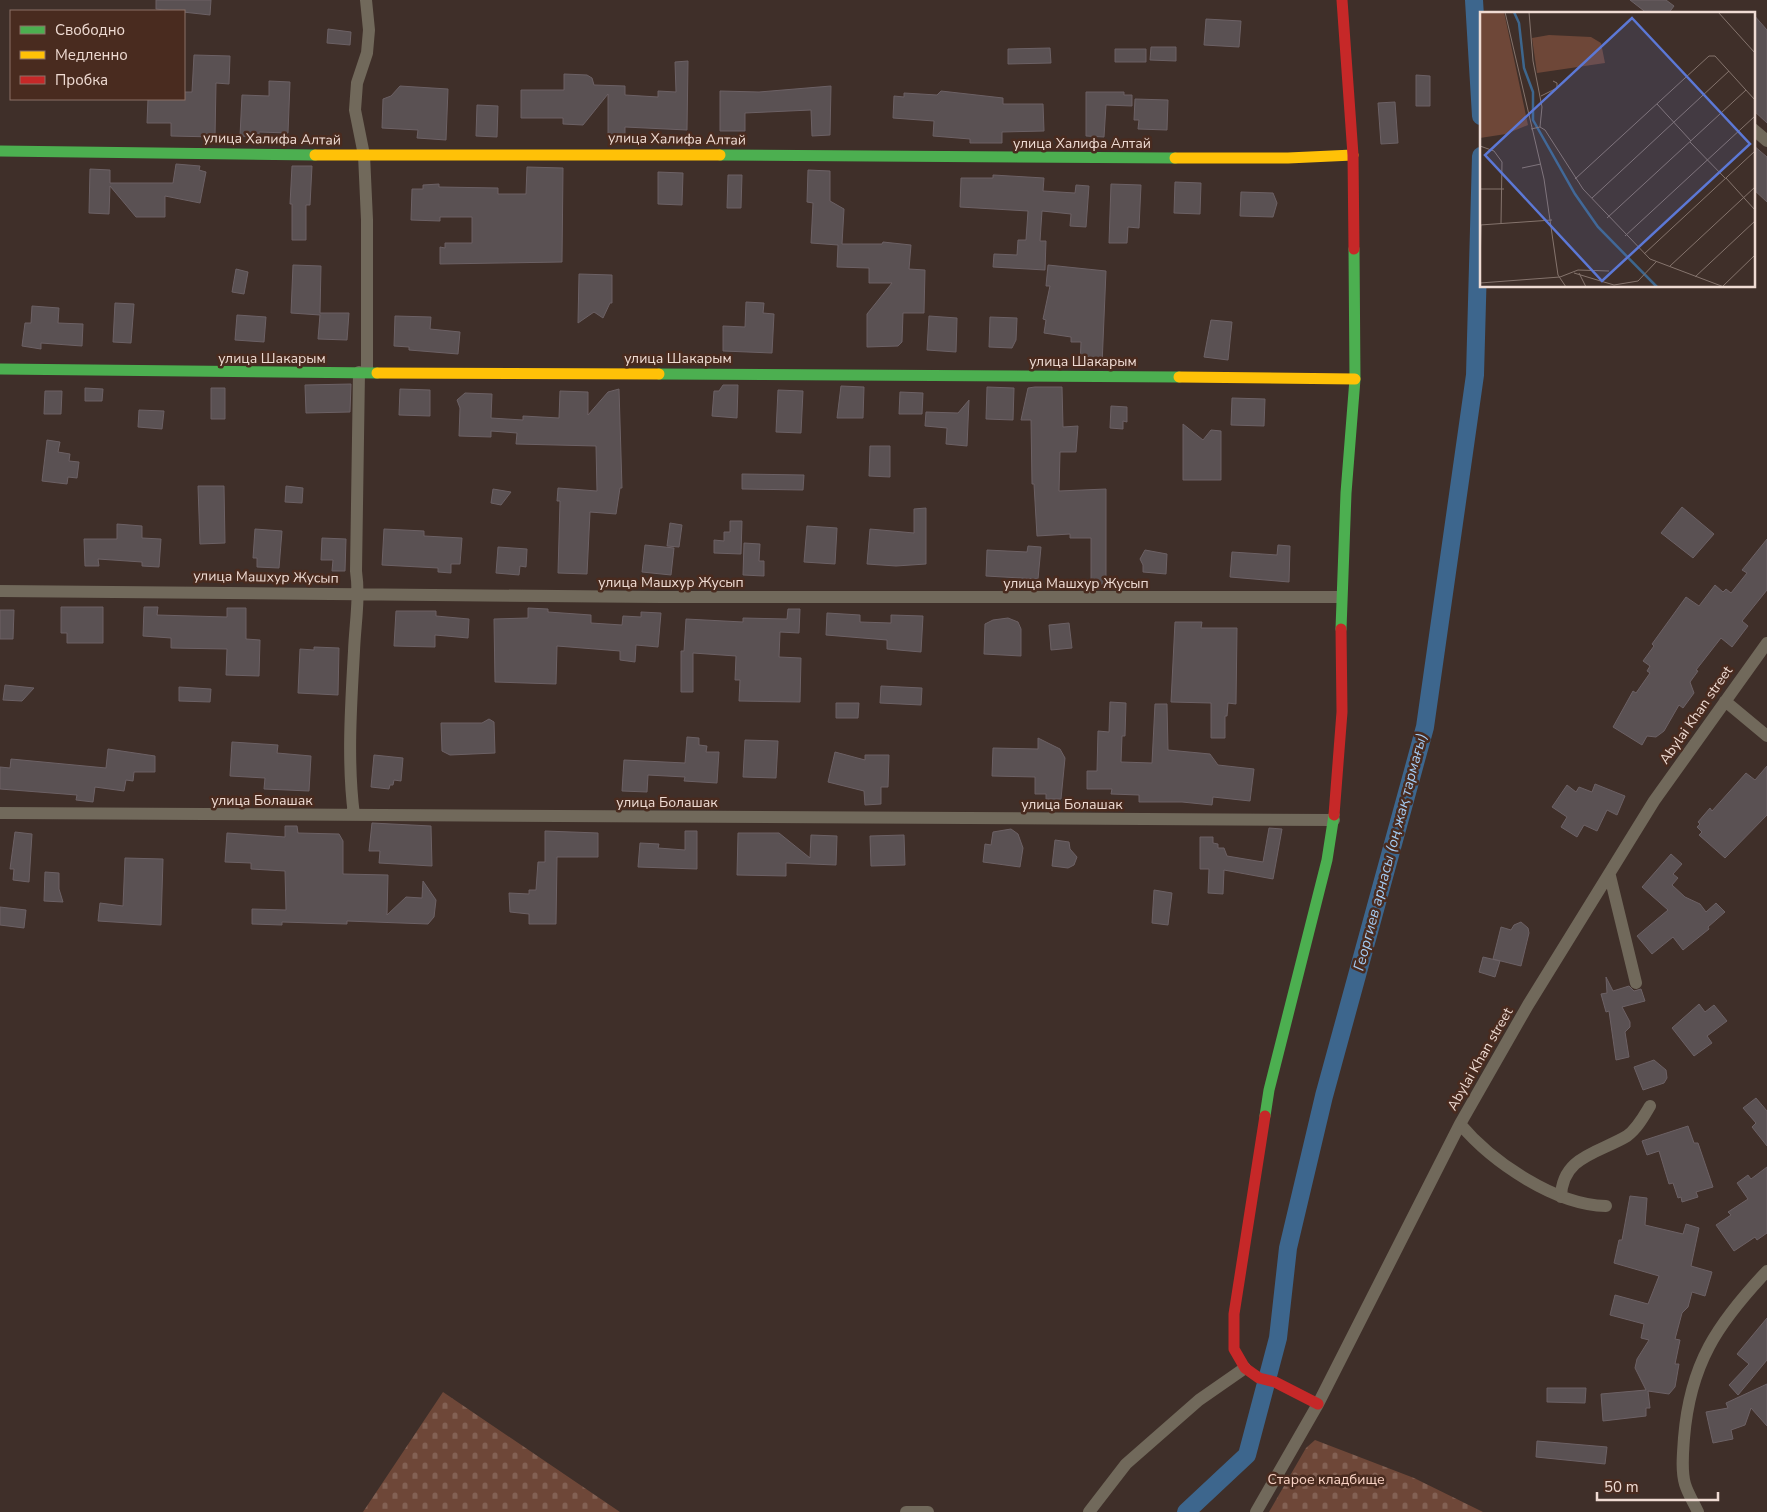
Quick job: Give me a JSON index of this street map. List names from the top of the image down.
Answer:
{
  "streets": {
    "street": [
      "улица Халифа Алтай",
      "улица Шакарым",
      "улица Машхур Жусып",
      "Abylai Khan street",
      "улица Болашак"
    ]
  },
  "water": ["Георгиев арнасы (оң жақ тармағы)"],
  "parks": ["Старое кладбище"],
  "legend": ["Свободно", "Медленно", "Пробка"],
  "scale_bar": "50 m"
}
